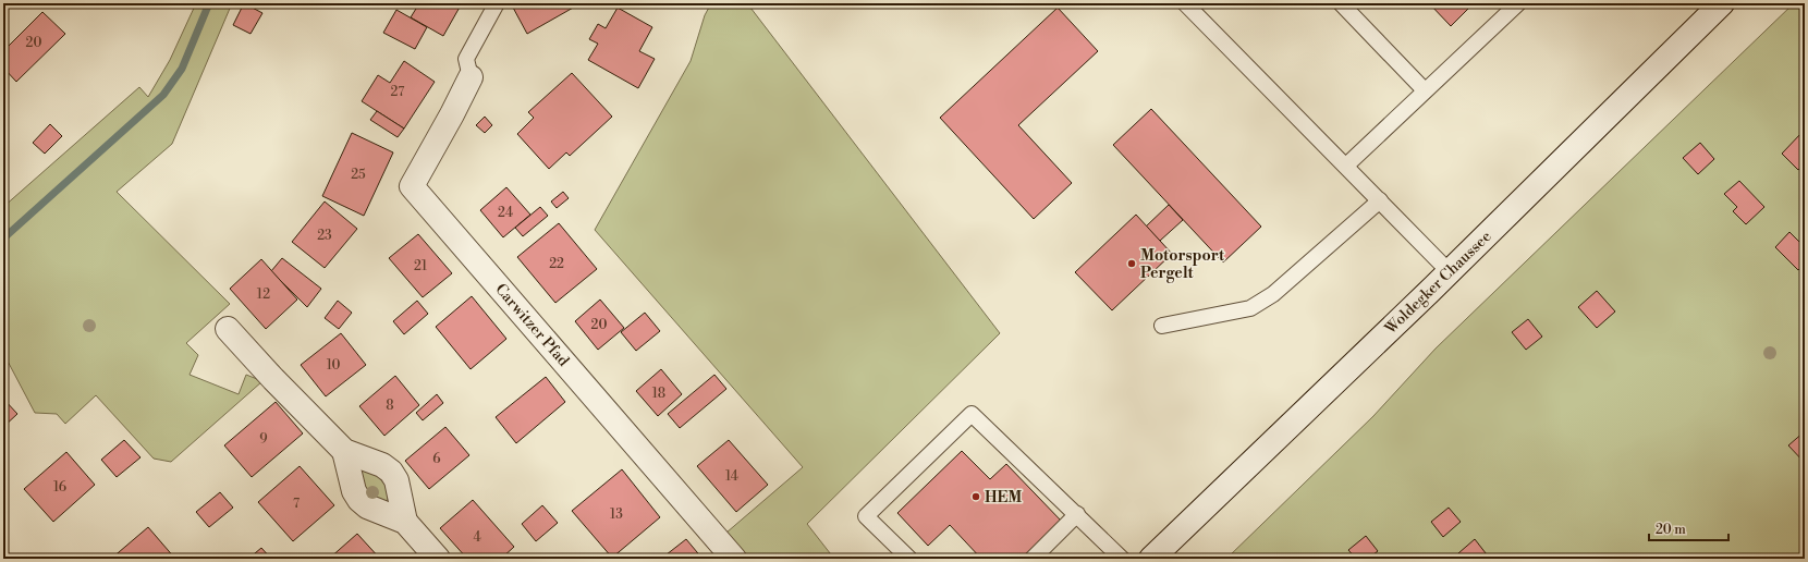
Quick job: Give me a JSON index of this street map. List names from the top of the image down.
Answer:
{
  "streets": {
    "street": ["Woldegker Chaussee", "Carwitzer Pfad"]
  },
  "places": ["Motorsport Pergelt", "HEM"],
  "house_numbers": [
    "20",
    "27",
    "25",
    "24",
    "23",
    "22",
    "21",
    "12",
    "20",
    "10",
    "18",
    "8",
    "9",
    "6",
    "14",
    "16",
    "7",
    "13",
    "4"
  ],
  "scale_bar": "20 m"
}
